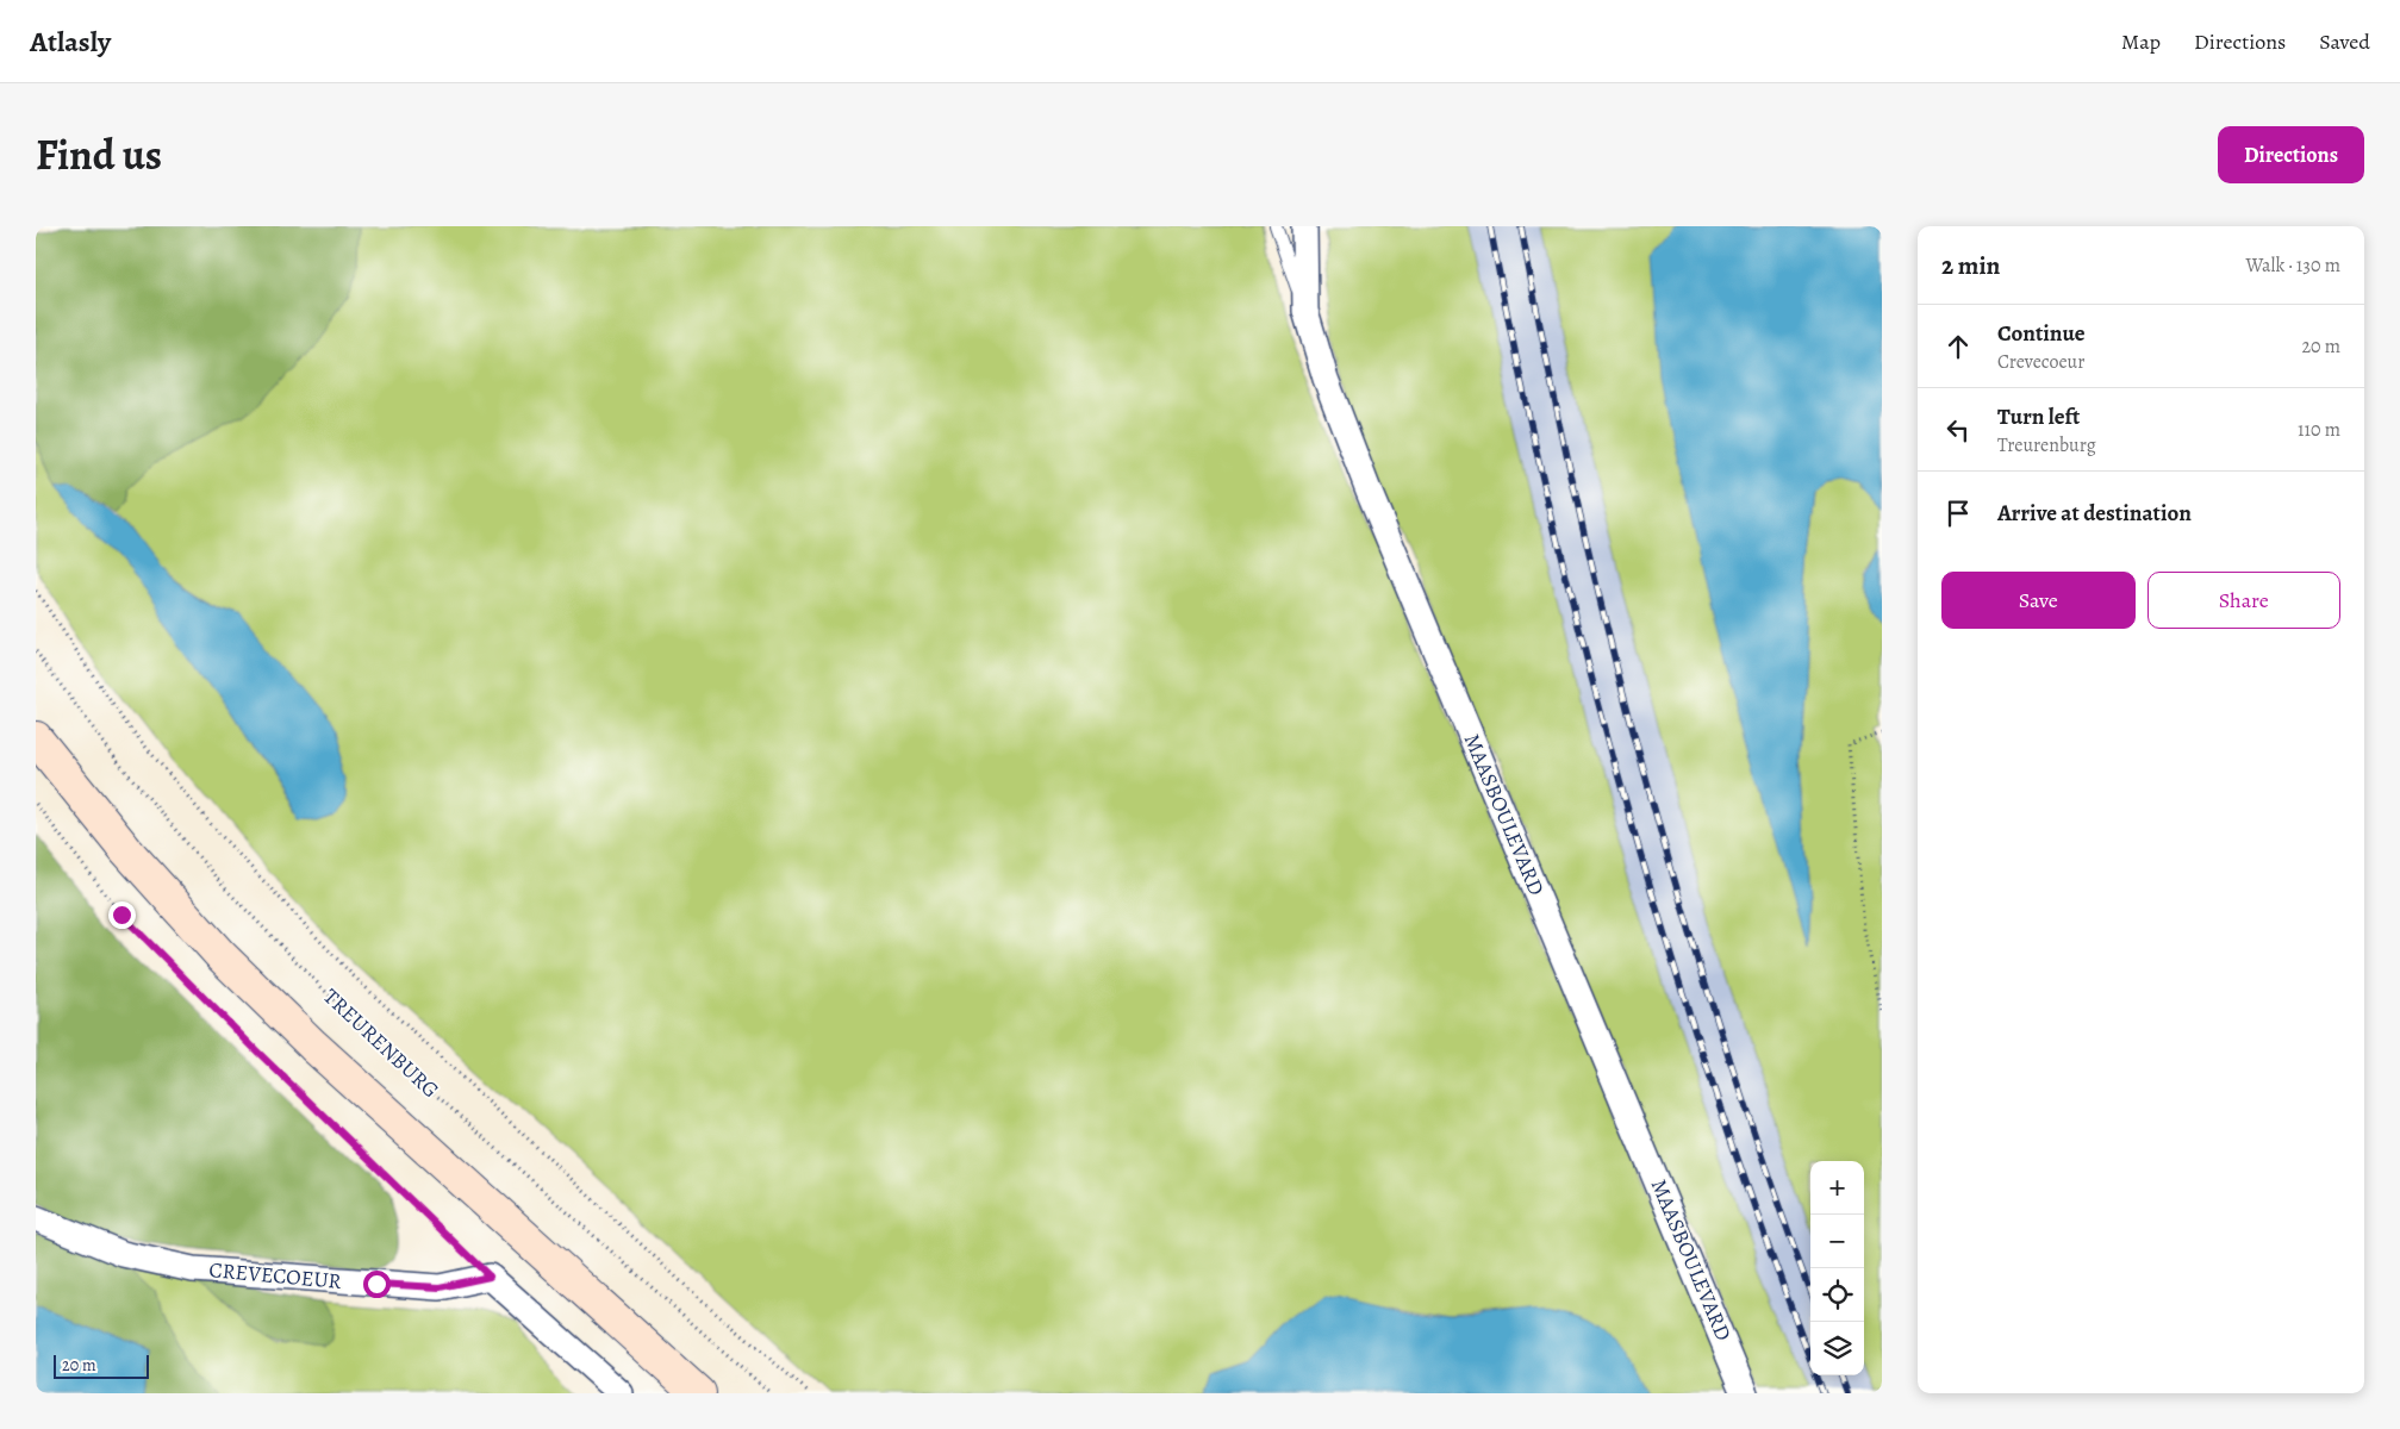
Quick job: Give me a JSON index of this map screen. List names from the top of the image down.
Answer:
{
  "streets": {
    "street": ["MAASBOULEVARD", "CREVECOEUR"],
    "path": ["TREURENBURG"]
  },
  "scale_bar": "20 m",
  "page": {
    "header": "Atlasly",
    "nav": ["Map", "Directions", "Saved"],
    "title": "Find us",
    "buttons": [
      "Directions",
      ["Save", "Share"]
    ],
    "heading": ["2 min", "Walk · 130 m"],
    "list": [
      ["Continue", "Crevecoeur", "20 m"],
      ["Turn left", "Treurenburg", "110 m"],
      "Arrive at destination"
    ],
    "map_buttons": ["+", "−"],
    "scale": "20 m"
  }
}
